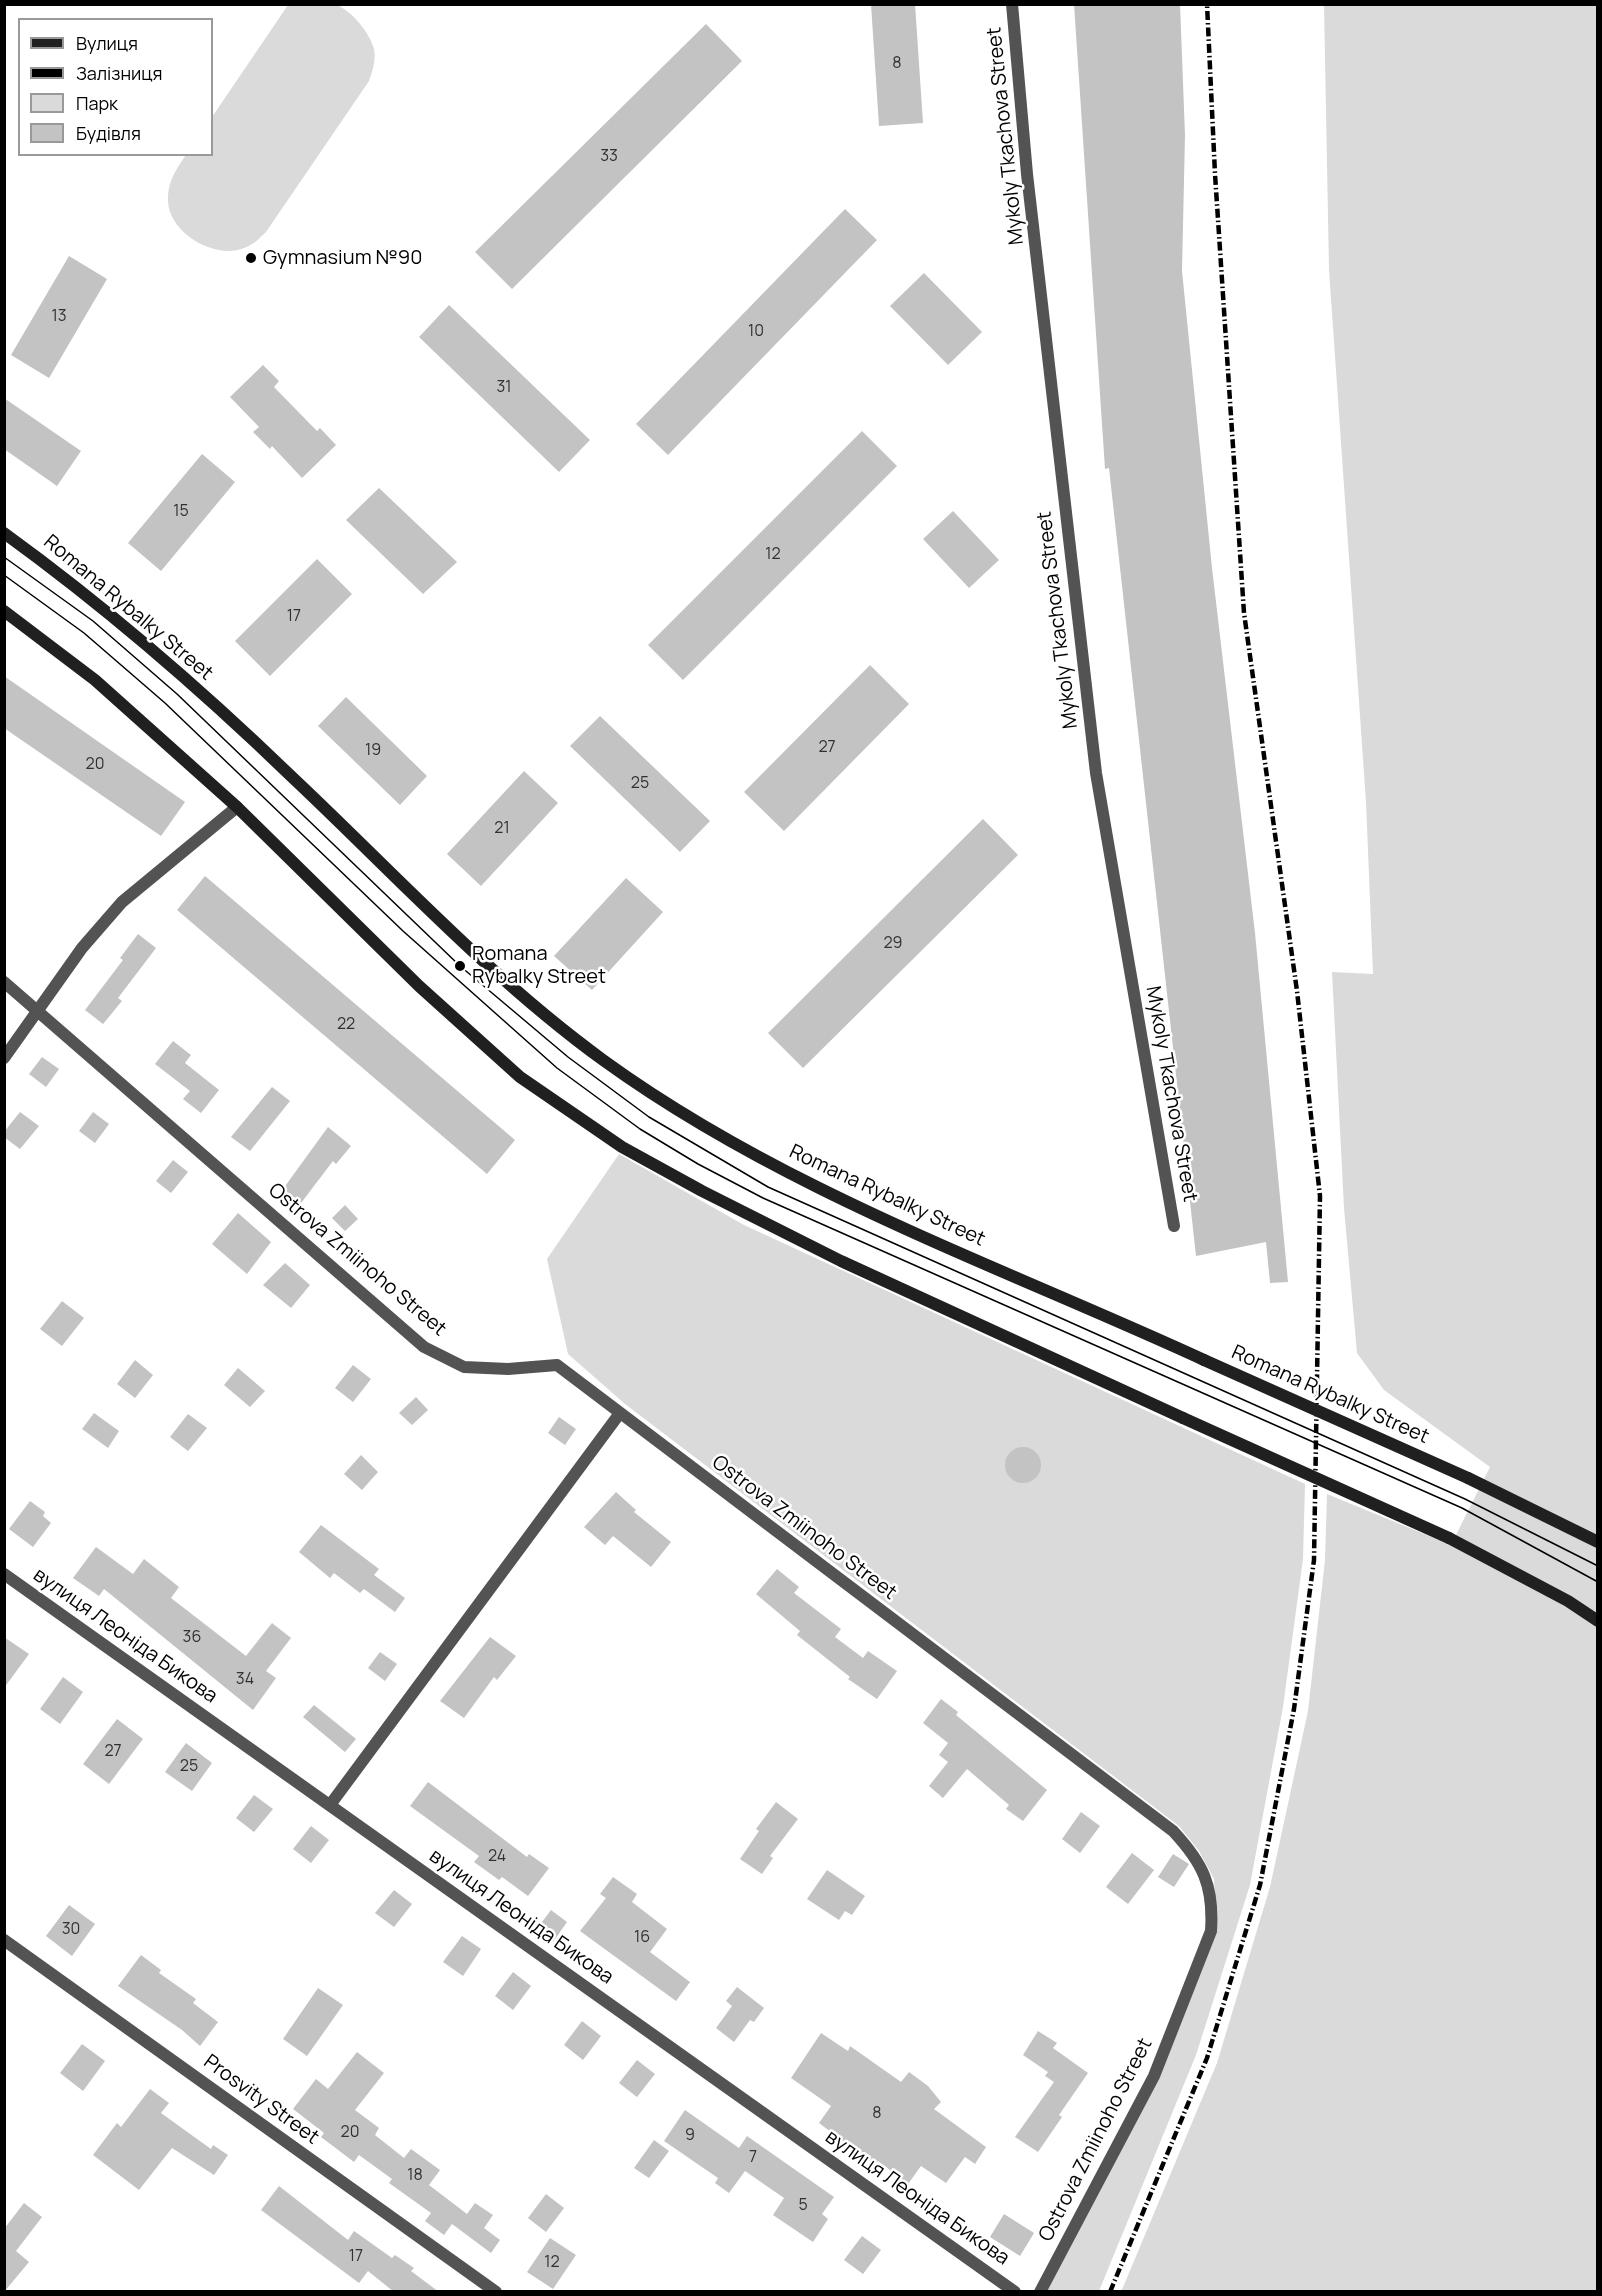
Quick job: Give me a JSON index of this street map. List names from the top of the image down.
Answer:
{
  "streets": {
    "main road": ["Romana Rybalky Street"],
    "street": [
      "Mykoly Tkachova Street",
      "Ostrova Zmiinoho Street",
      "вулиця Леоніда Бикова",
      "Prosvity Street"
    ]
  },
  "places": ["Gymnasium №90", "Romana Rybalky Street"],
  "house_numbers": [
    "8",
    "33",
    "13",
    "10",
    "31",
    "15",
    "12",
    "17",
    "27",
    "19",
    "20",
    "25",
    "21",
    "29",
    "22",
    "36",
    "34",
    "27",
    "25",
    "24",
    "30",
    "16",
    "8",
    "20",
    "9",
    "7",
    "18",
    "5",
    "17",
    "12"
  ],
  "legend": [
    "Вулиця",
    "Залізниця",
    "Парк",
    "Будівля"
  ]
}
